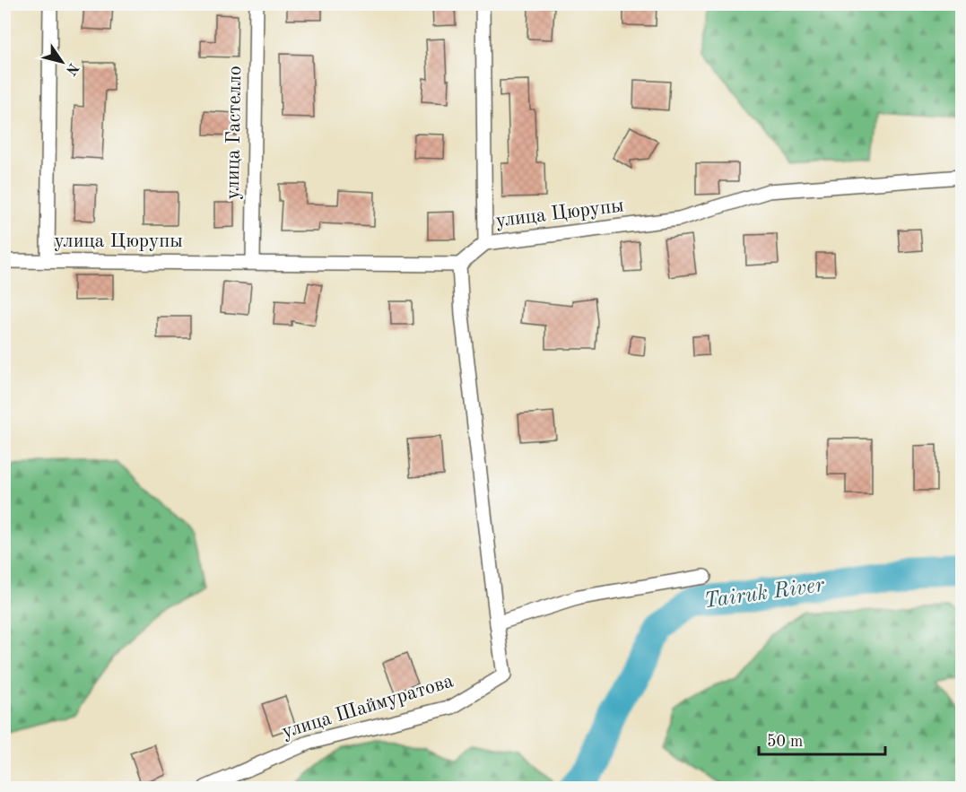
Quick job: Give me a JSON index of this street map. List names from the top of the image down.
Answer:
{
  "streets": {
    "street": ["улица Гастелло", "улица Цюрупы", "улица Шаймуратова"]
  },
  "crossings": [
    ["улица Гастелло", "улица Цюрупы"]
  ],
  "water": ["Tairuk River"],
  "scale_bar": "50 m",
  "north": "bottom right"
}
